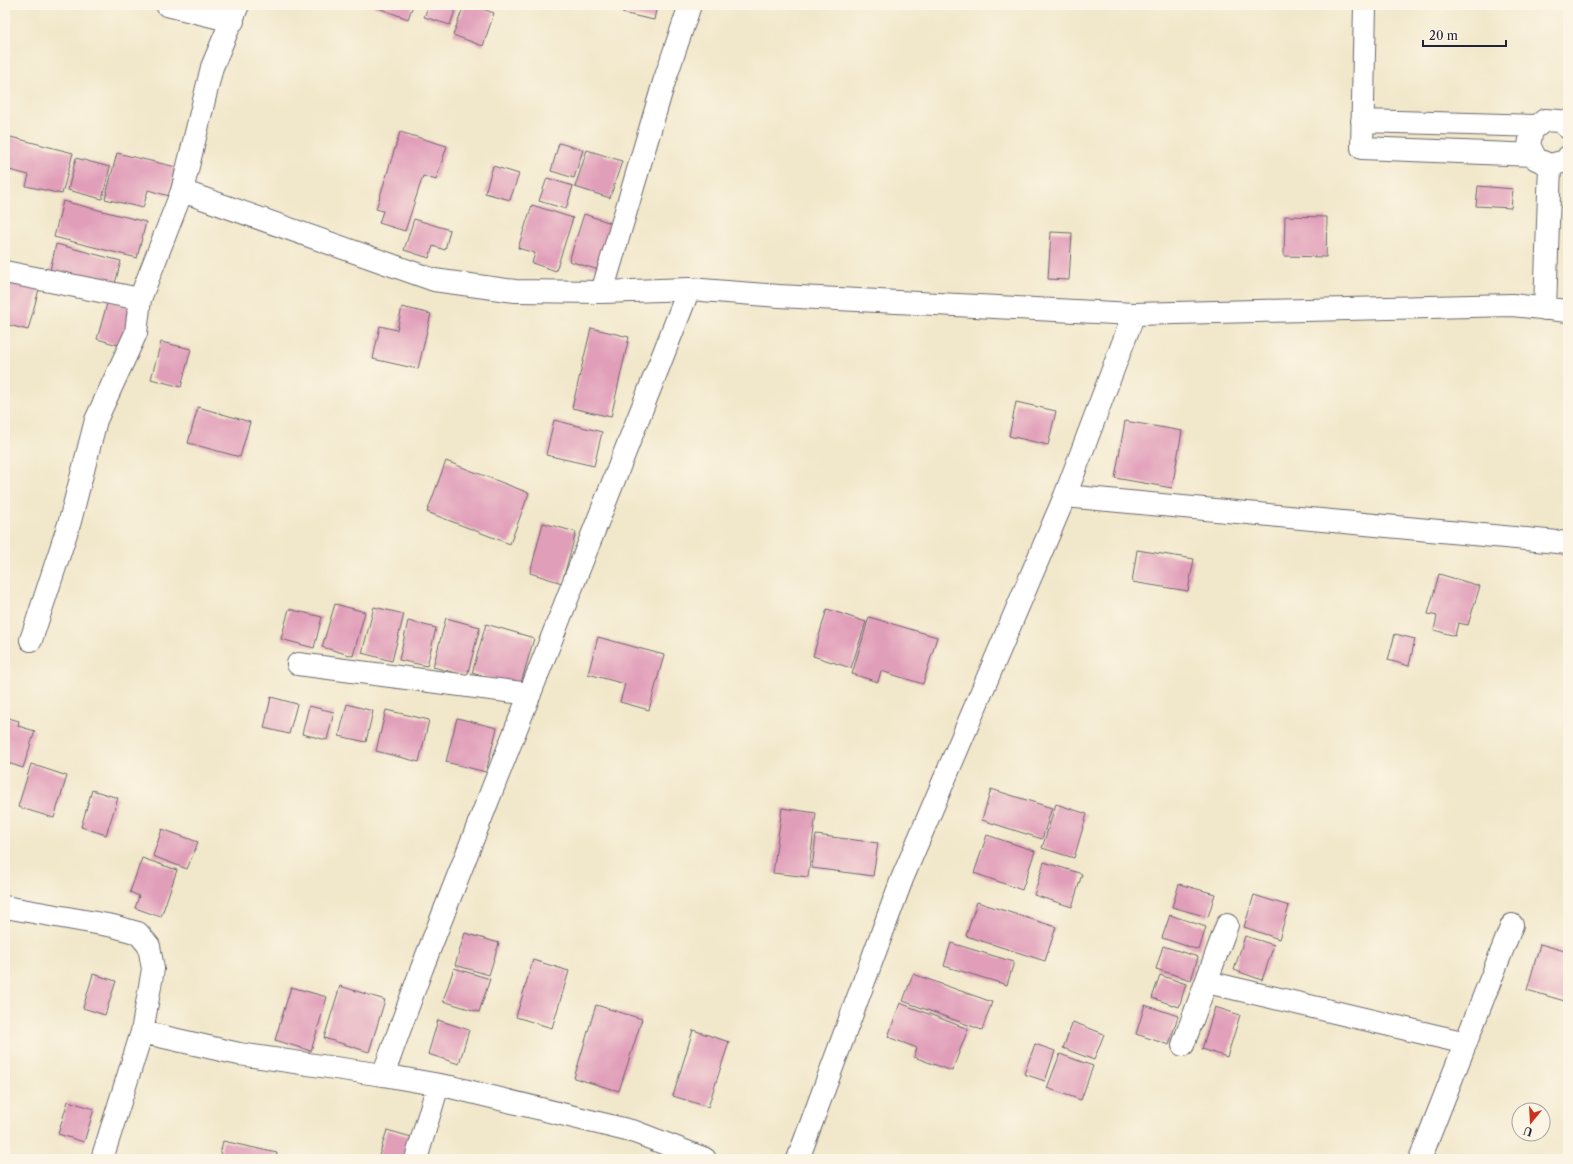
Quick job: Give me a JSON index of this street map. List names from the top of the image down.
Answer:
{
  "scale_bar": "20 m",
  "north": "bottom"
}
